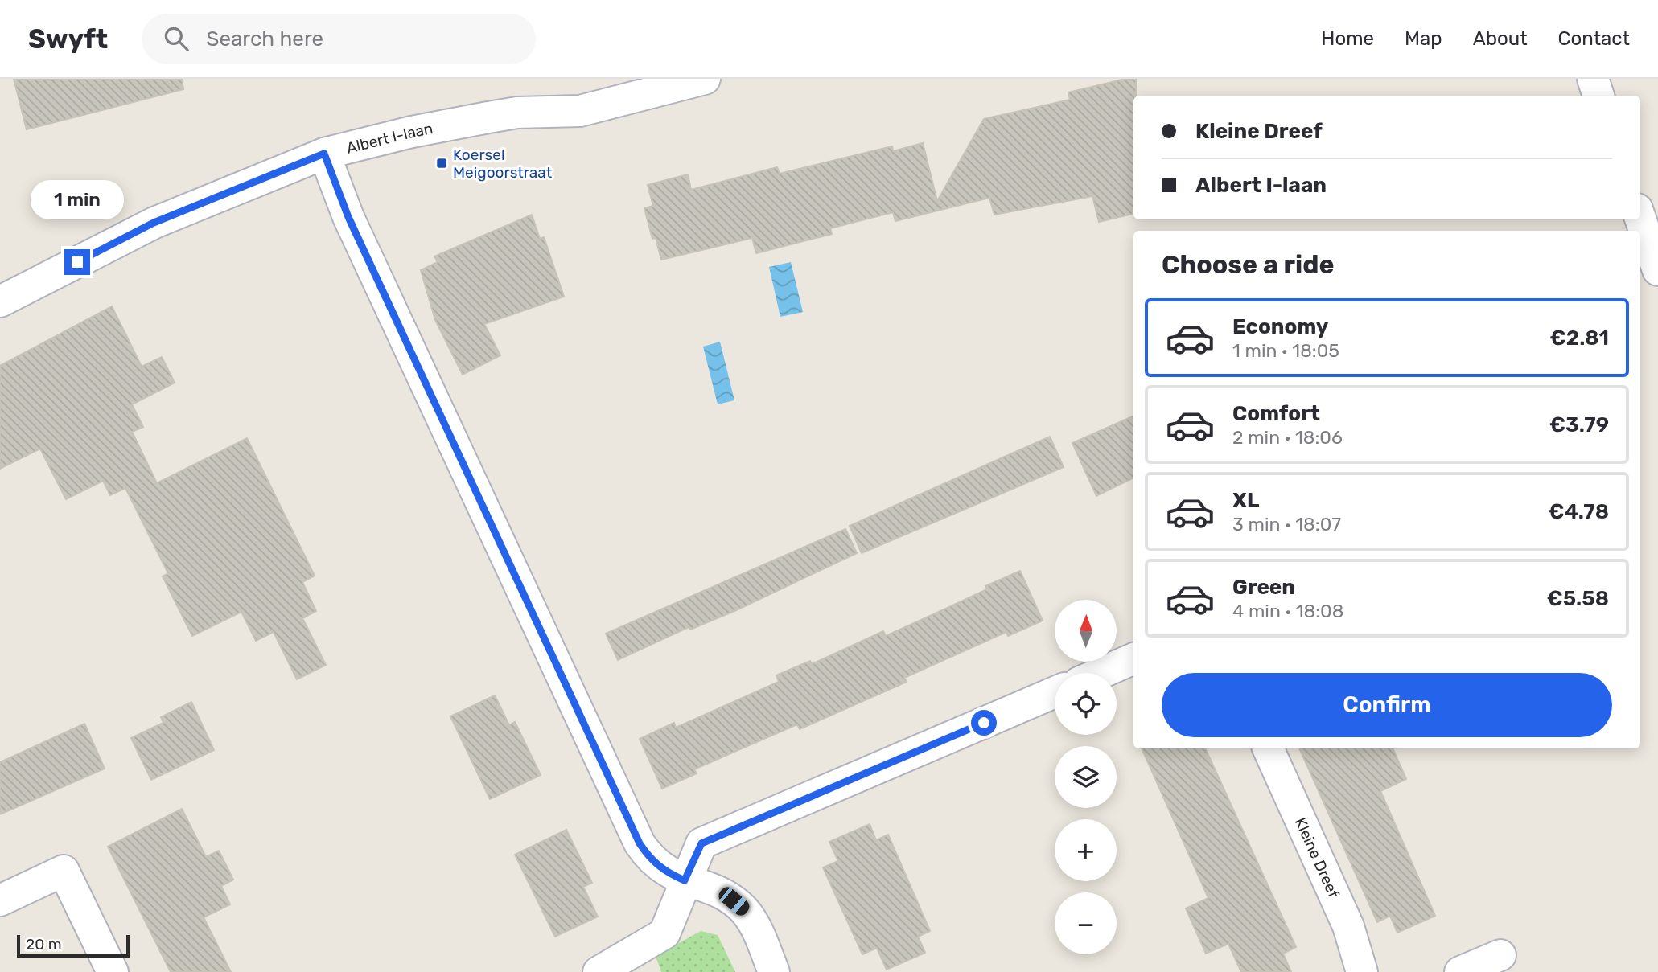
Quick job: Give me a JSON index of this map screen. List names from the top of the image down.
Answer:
{
  "streets": {
    "street": ["Albert I-laan", "Kleine Dreef"]
  },
  "places": {
    "transit": ["Koersel Meigoorstraat"]
  },
  "scale_bar": "20 m",
  "north": "top",
  "page": {
    "header": "Swyft",
    "search": "Search here",
    "nav": [
      "Home",
      "Map",
      "About",
      "Contact"
    ],
    "banner": ["Kleine Dreef", "Albert I-laan"],
    "bubble": "1 min",
    "heading": "Choose a ride",
    "list": [
      {
        "name": "Economy",
        "note": "1 min · 18:05",
        "value": "€2.81"
      },
      {
        "name": "Comfort",
        "note": "2 min · 18:06",
        "value": "€3.79"
      },
      {
        "name": "XL",
        "note": "3 min · 18:07",
        "value": "€4.78"
      },
      {
        "name": "Green",
        "note": "4 min · 18:08",
        "value": "€5.58"
      }
    ],
    "map_buttons": ["+", "−"],
    "buttons": "Confirm",
    "scale": "20 m"
  }
}
